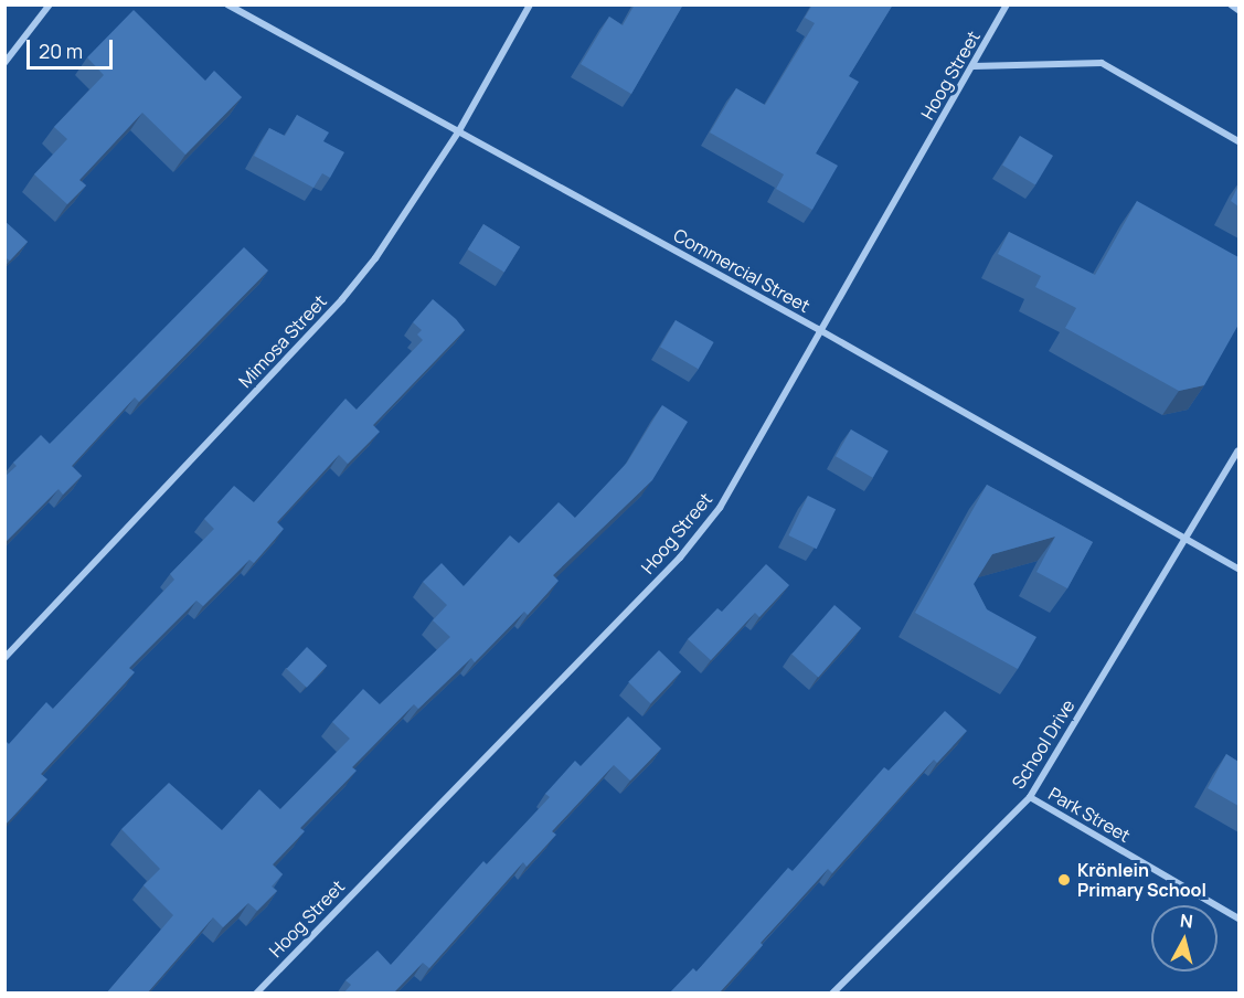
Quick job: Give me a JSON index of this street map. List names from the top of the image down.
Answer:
{
  "streets": {
    "street": [
      "Hoog Street",
      "Commercial Street",
      "Mimosa Street",
      "School Drive",
      "Park Street"
    ]
  },
  "crossings": [
    ["Hoog Street", "Commercial Street"],
    ["Commercial Street", "Mimosa Street"],
    ["Commercial Street", "School Drive"],
    ["School Drive", "Park Street"]
  ],
  "places": ["Krönlein Primary School"],
  "scale_bar": "20 m",
  "north": "top"
}
